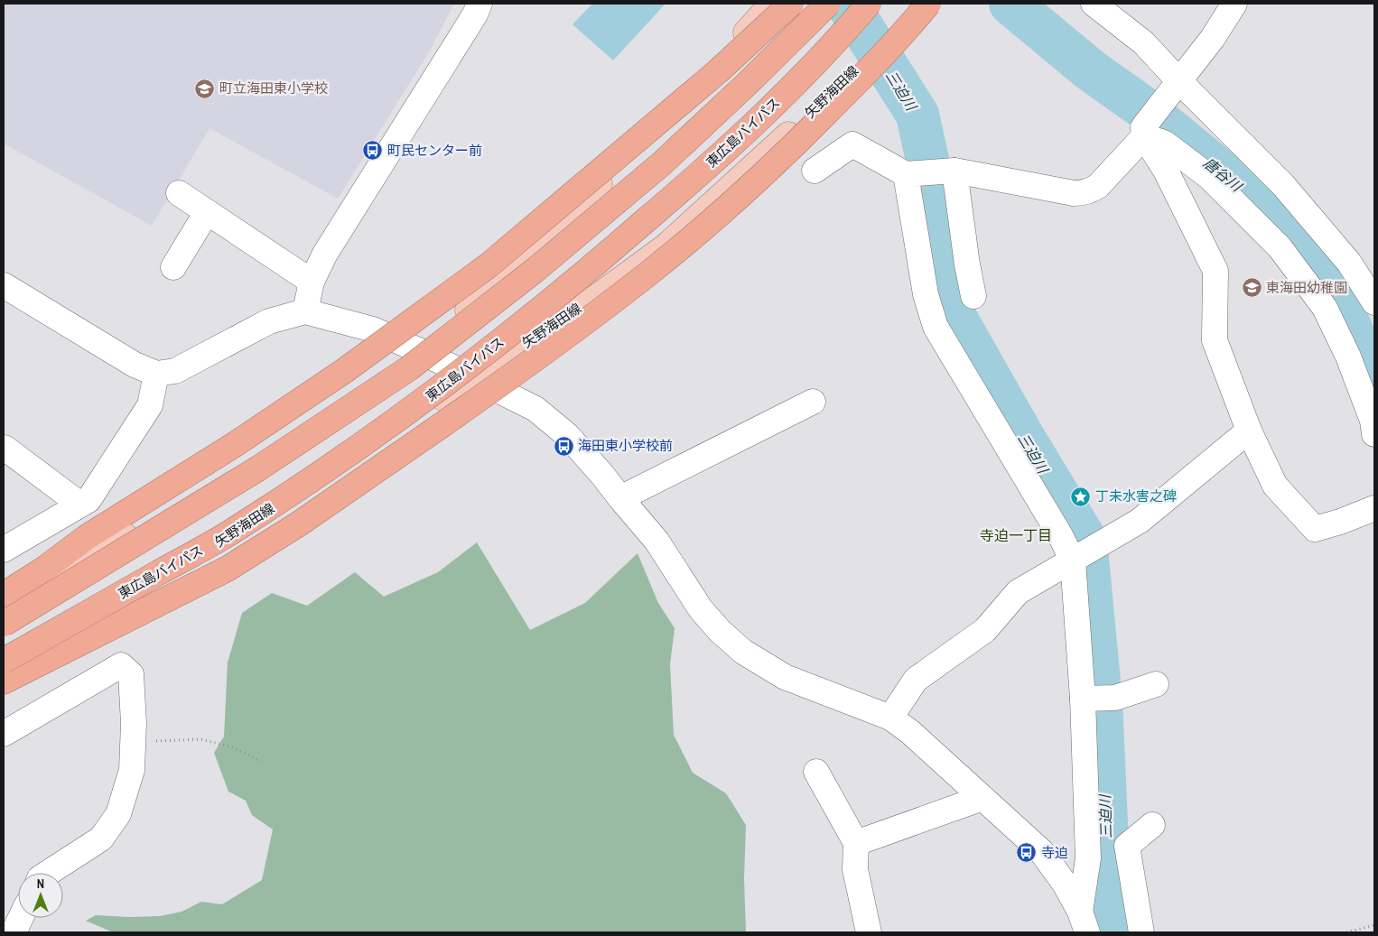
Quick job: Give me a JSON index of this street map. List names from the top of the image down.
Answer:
{
  "streets": {
    "highway": ["東広島バイパス"],
    "main road": ["矢野海田線"]
  },
  "districts": ["寺迫一丁目"],
  "water": ["三迫川", "唐谷川"],
  "places": {
    "school or university": ["町立海田東小学校", "東海田幼稚園"],
    "bus stop": ["町民センター前", "海田東小学校前", "寺迫"],
    "place": ["丁未水害之碑"]
  },
  "north": "top"
}
